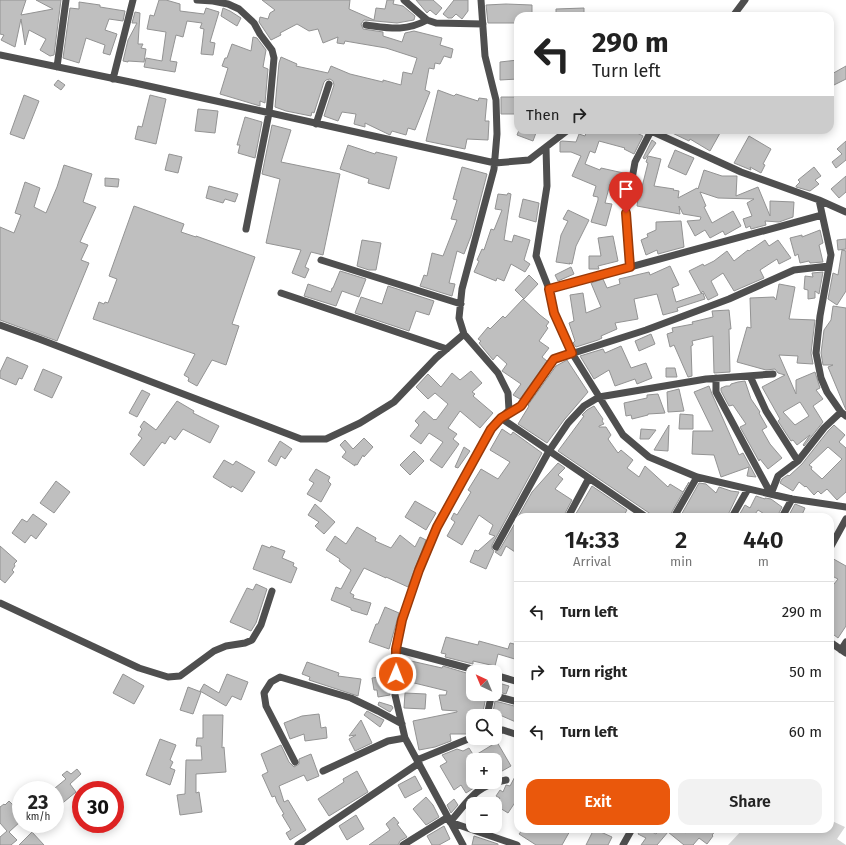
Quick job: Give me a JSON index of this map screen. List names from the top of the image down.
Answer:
{
  "north": "top left",
  "page": {
    "turn": ["290 m", "Turn left"],
    "then": "Then",
    "eta": [
      "14:33",
      "Arrival",
      "2",
      "min",
      "440",
      "m"
    ],
    "list": [
      {
        "name": "Turn left",
        "value": "290 m"
      },
      {
        "name": "Turn right",
        "value": "50 m"
      },
      {
        "name": "Turn left",
        "value": "60 m"
      }
    ],
    "map_buttons": ["+", "−"],
    "buttons": ["Exit", "Share"],
    "speed": "23 km/h",
    "limit": "30"
  }
}
